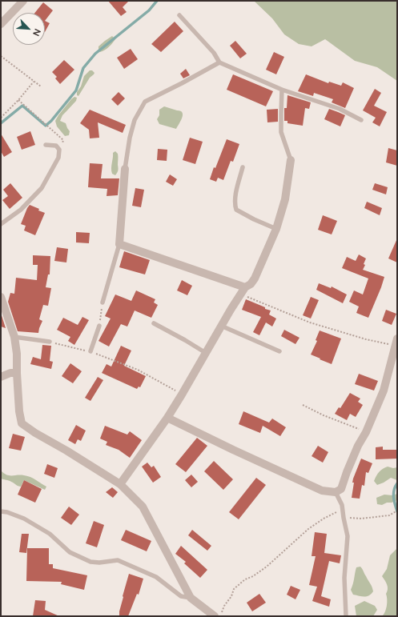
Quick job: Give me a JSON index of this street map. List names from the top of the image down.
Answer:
{
  "north": "bottom right"
}
